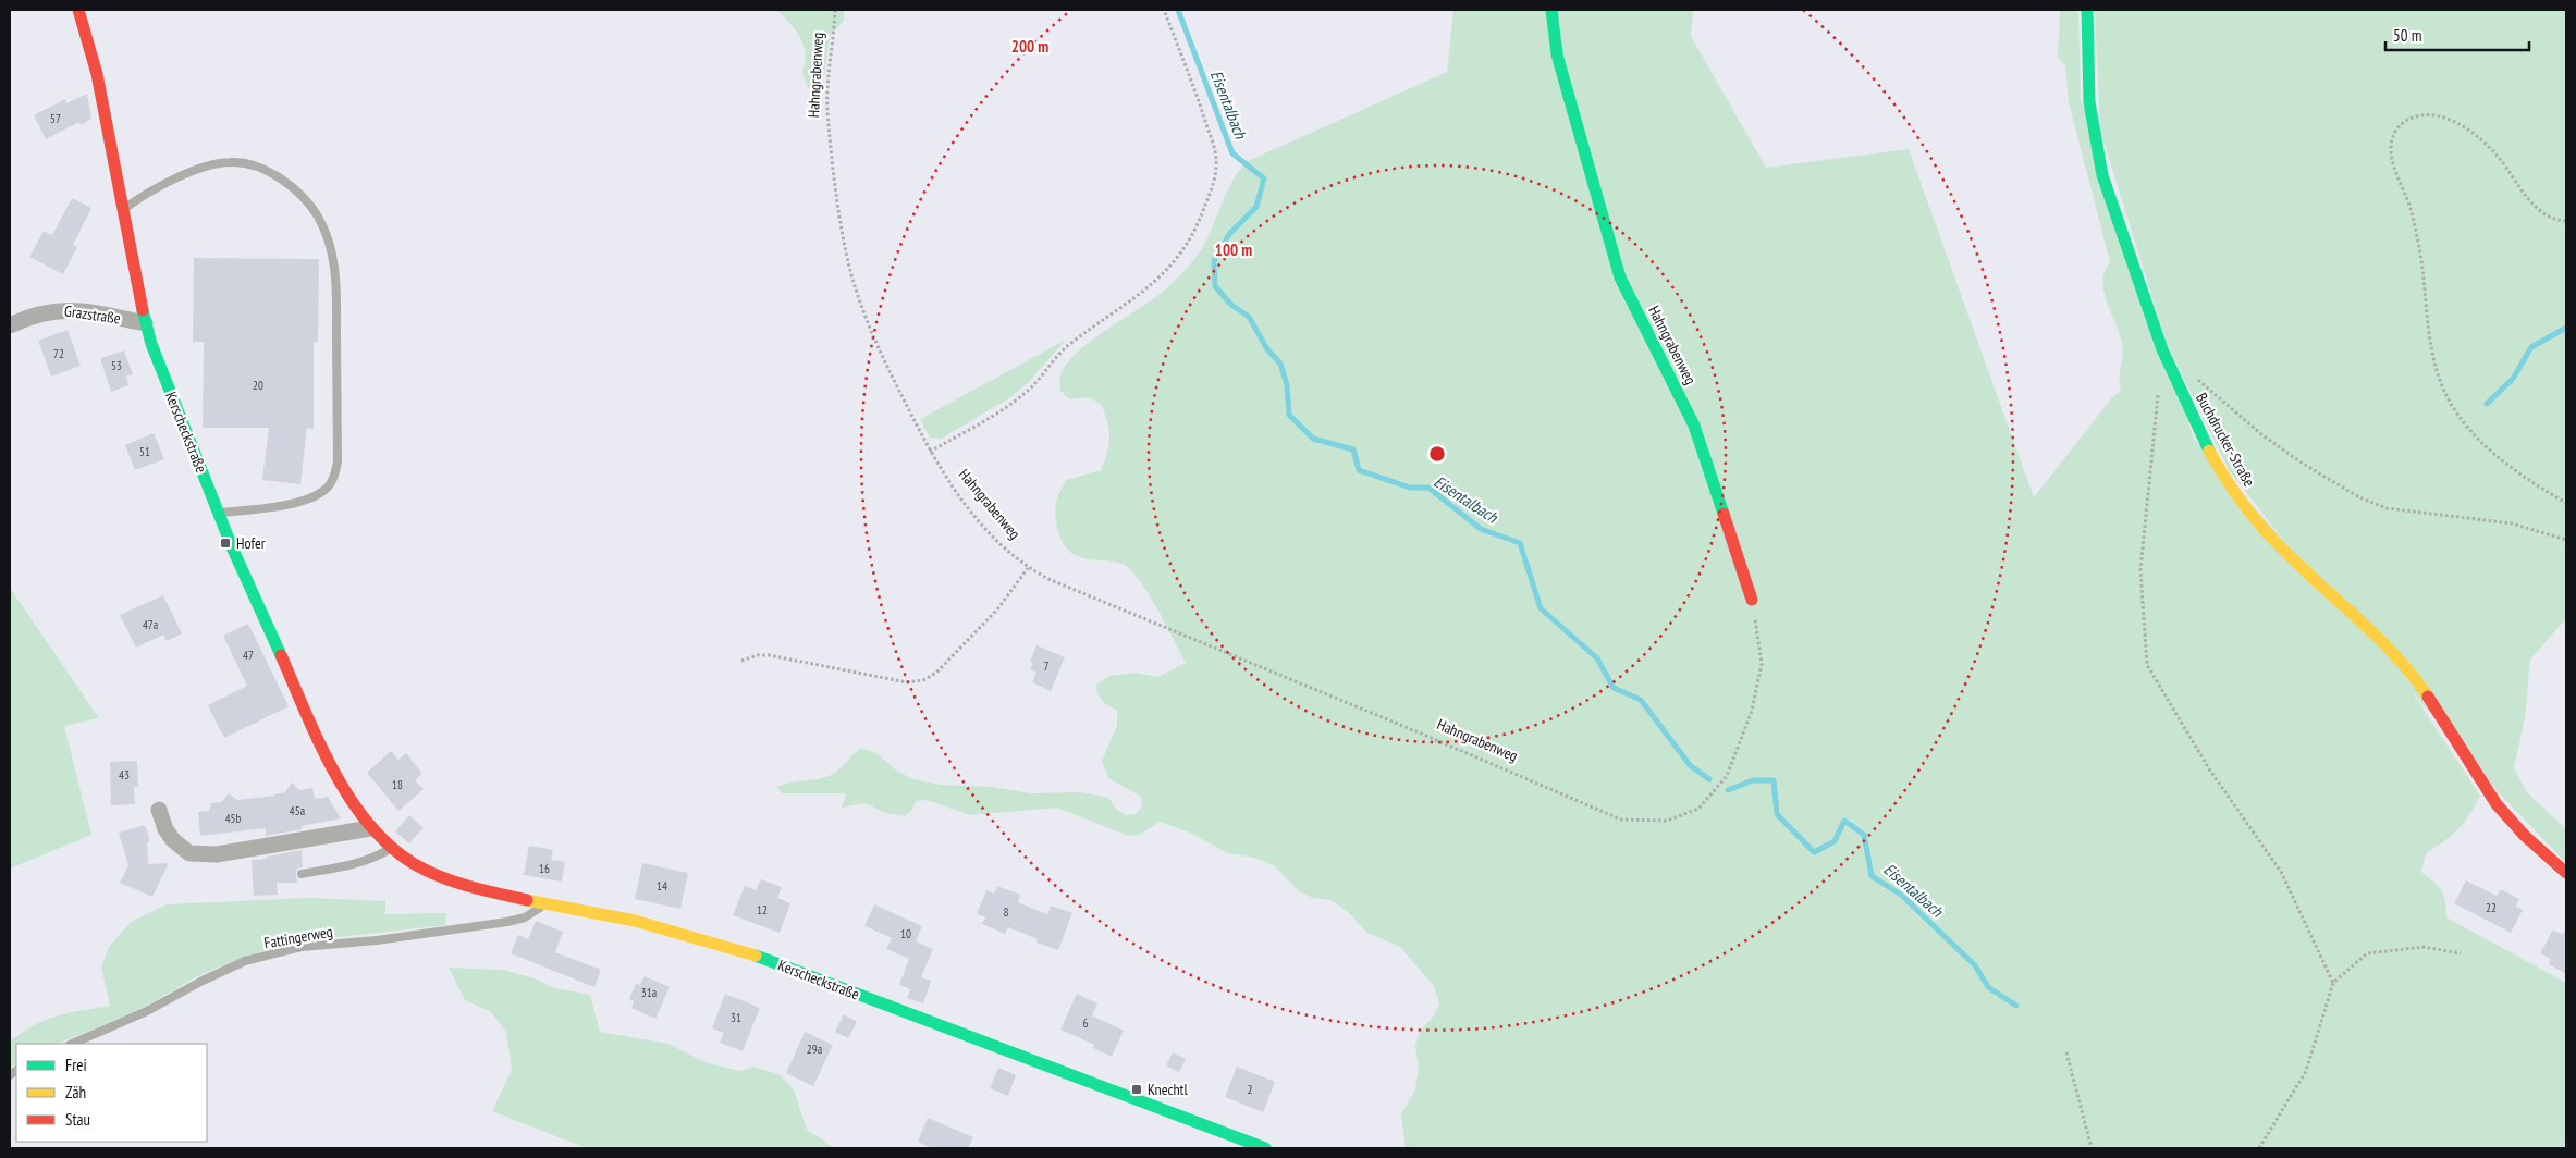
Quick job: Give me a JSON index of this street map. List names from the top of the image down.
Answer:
{
  "streets": {
    "street": [
      "Hahngrabenweg",
      "Grazstraße",
      "Kerscheckstraße",
      "Buchdrucker-Straße"
    ],
    "lane": ["Fattingerweg"]
  },
  "crossings": [
    ["Grazstraße", "Kerscheckstraße"],
    ["Kerscheckstraße", "Fattingerweg"]
  ],
  "water": ["Eisentalbach"],
  "places": {
    "transit": ["Hofer", "Knechtl"]
  },
  "house_numbers": [
    "57",
    "72",
    "53",
    "20",
    "51",
    "47a",
    "47",
    "7",
    "43",
    "18",
    "45a",
    "45b",
    "16",
    "14",
    "22",
    "12",
    "8",
    "10",
    "31a",
    "31",
    "6",
    "29a",
    "2"
  ],
  "legend": ["Frei", "Zäh", "Stau"],
  "scale_bar": "50 m",
  "rings": ["200 m", "100 m"]
}
